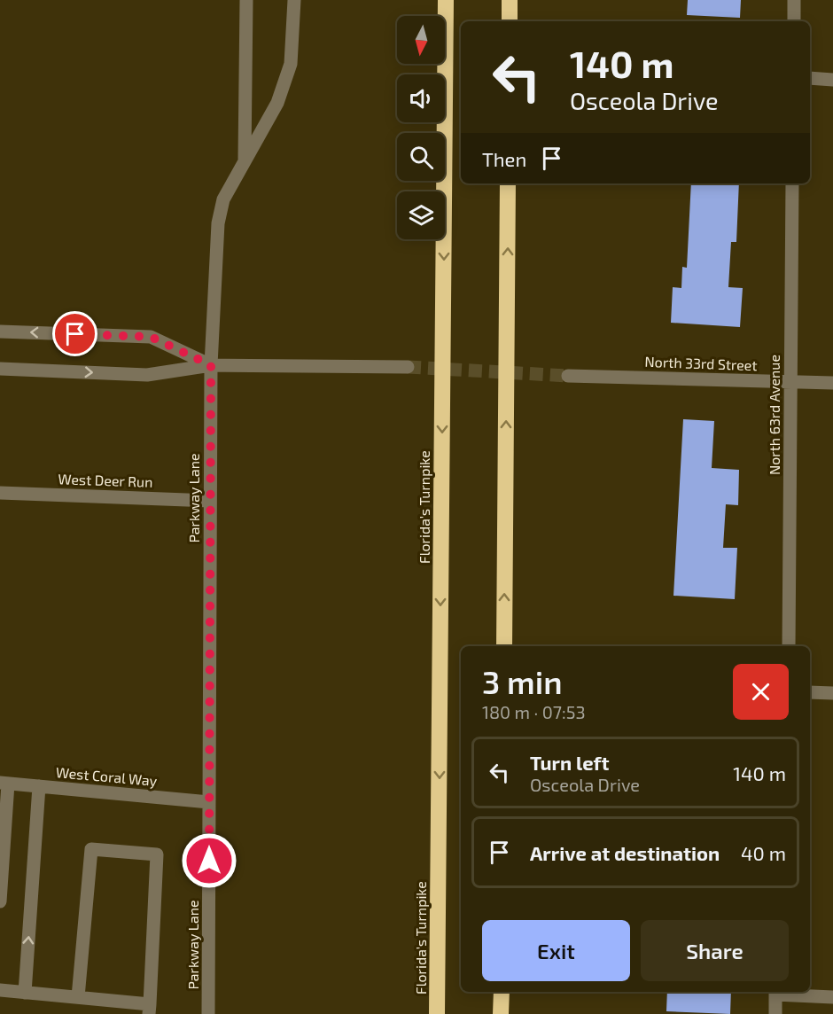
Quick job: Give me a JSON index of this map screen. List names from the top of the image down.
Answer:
{
  "streets": {
    "highway": ["Florida's Turnpike"],
    "street": [
      "North 33rd Street",
      "North 63rd Avenue",
      "West Deer Run",
      "Parkway Lane",
      "West Coral Way"
    ]
  },
  "crossings": [
    ["North 33rd Street", "North 63rd Avenue"],
    ["West Deer Run", "Parkway Lane"],
    ["Parkway Lane", "West Coral Way"]
  ],
  "north": "bottom",
  "page": {
    "turn": ["140 m", "Osceola Drive"],
    "then": "Then",
    "heading": ["3 min", "180 m · 07:53"],
    "list": [
      {
        "name": "Turn left",
        "note": "Osceola Drive",
        "value": "140 m"
      },
      {
        "name": "Arrive at destination",
        "value": "40 m"
      }
    ],
    "buttons": ["Exit", "Share"]
  }
}
